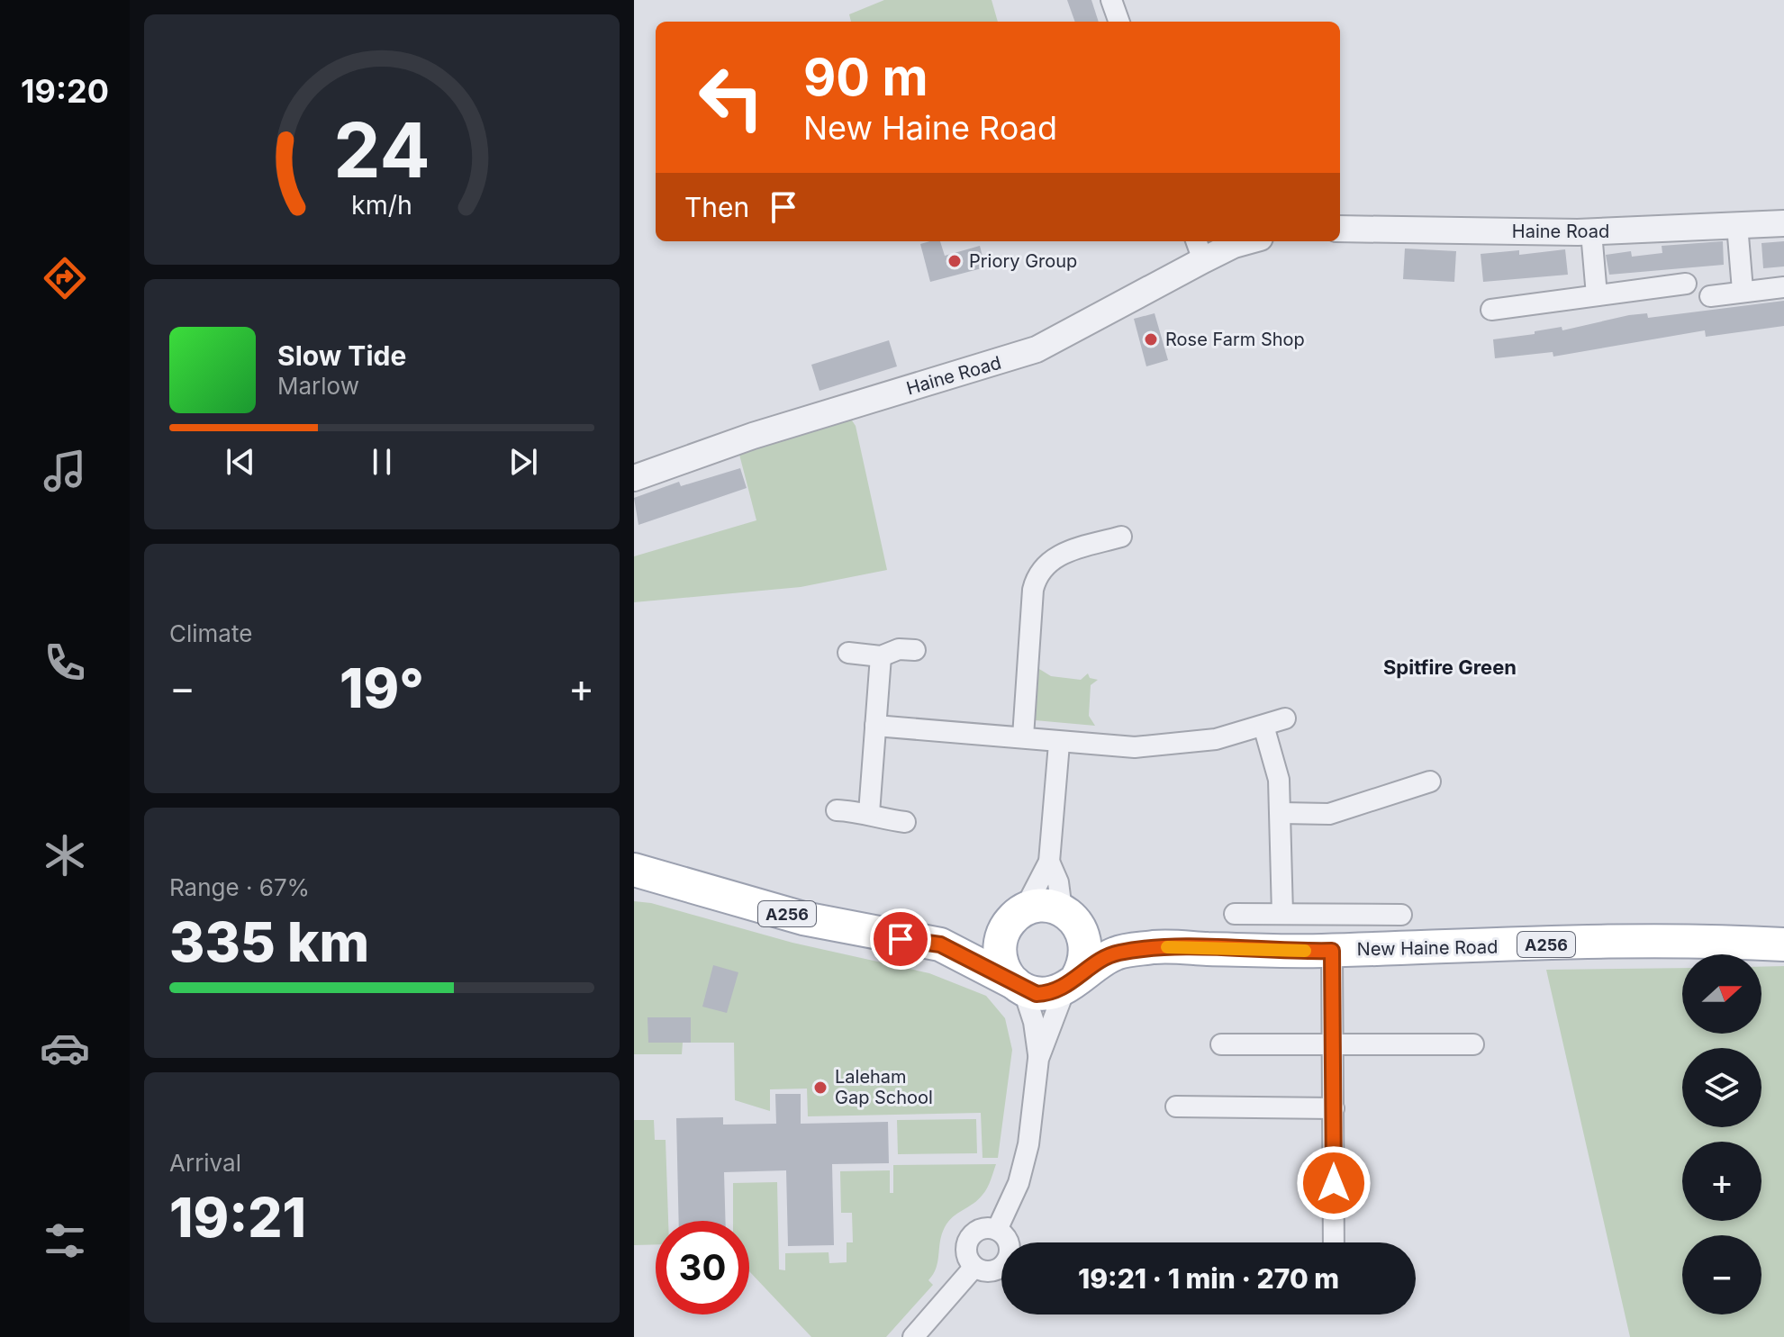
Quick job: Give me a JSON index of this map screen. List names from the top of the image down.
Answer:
{
  "streets": {
    "main road": ["A256", "New Haine Road"],
    "street": ["Haine Road"]
  },
  "districts": ["Spitfire Green"],
  "places": ["Priory Group", "Rose Farm Shop", "Laleham Gap School"],
  "north": "right",
  "page": {
    "tabs": "19:20",
    "turn": ["90 m", "New Haine Road"],
    "then": "Then",
    "song": ["Slow Tide", "Marlow"],
    "tile": [
      "Climate",
      ["Range · 67%", "335 km"],
      ["Arrival", "19:21"]
    ],
    "heat": ["−", "19°", "+"],
    "map_buttons": ["+", "−"],
    "limit": "30",
    "trip": "19:21 · 1 min · 270 m",
    "gauge": ["24", "km/h"]
  }
}
